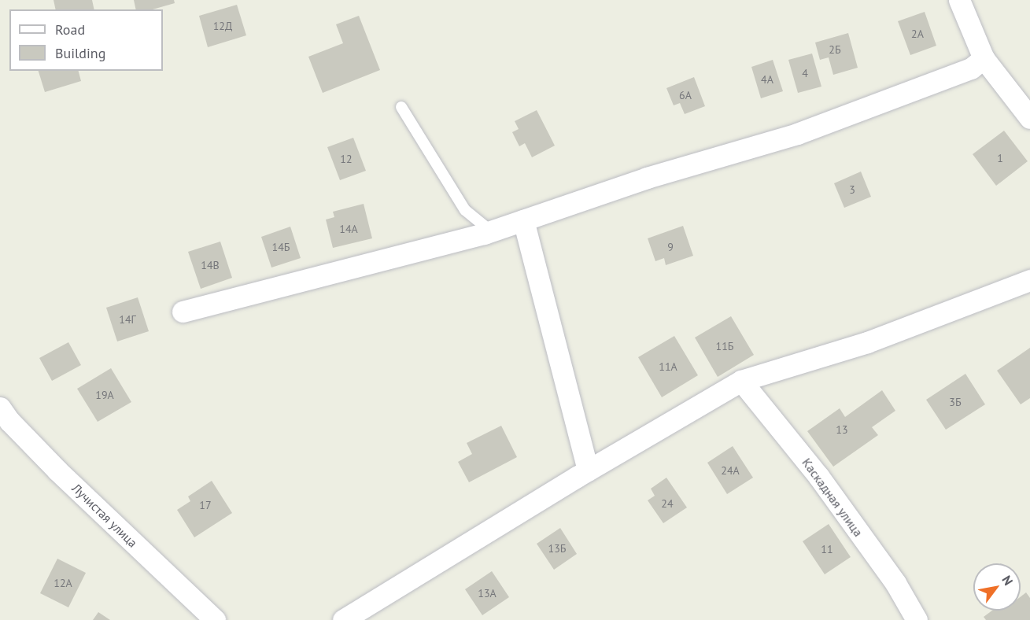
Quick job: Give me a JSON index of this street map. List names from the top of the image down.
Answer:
{
  "streets": {
    "street": ["Каскадная улица", "Лучистая улица"]
  },
  "house_numbers": [
    "12Д",
    "2А",
    "2Б",
    "4",
    "4А",
    "6А",
    "1",
    "12",
    "3",
    "14А",
    "14Б",
    "9",
    "14В",
    "14Г",
    "11Б",
    "11А",
    "19А",
    "3Б",
    "13",
    "24А",
    "24",
    "17",
    "13Б",
    "11",
    "12А",
    "13А"
  ],
  "legend": ["Road", "Building"],
  "north": "top right"
}
